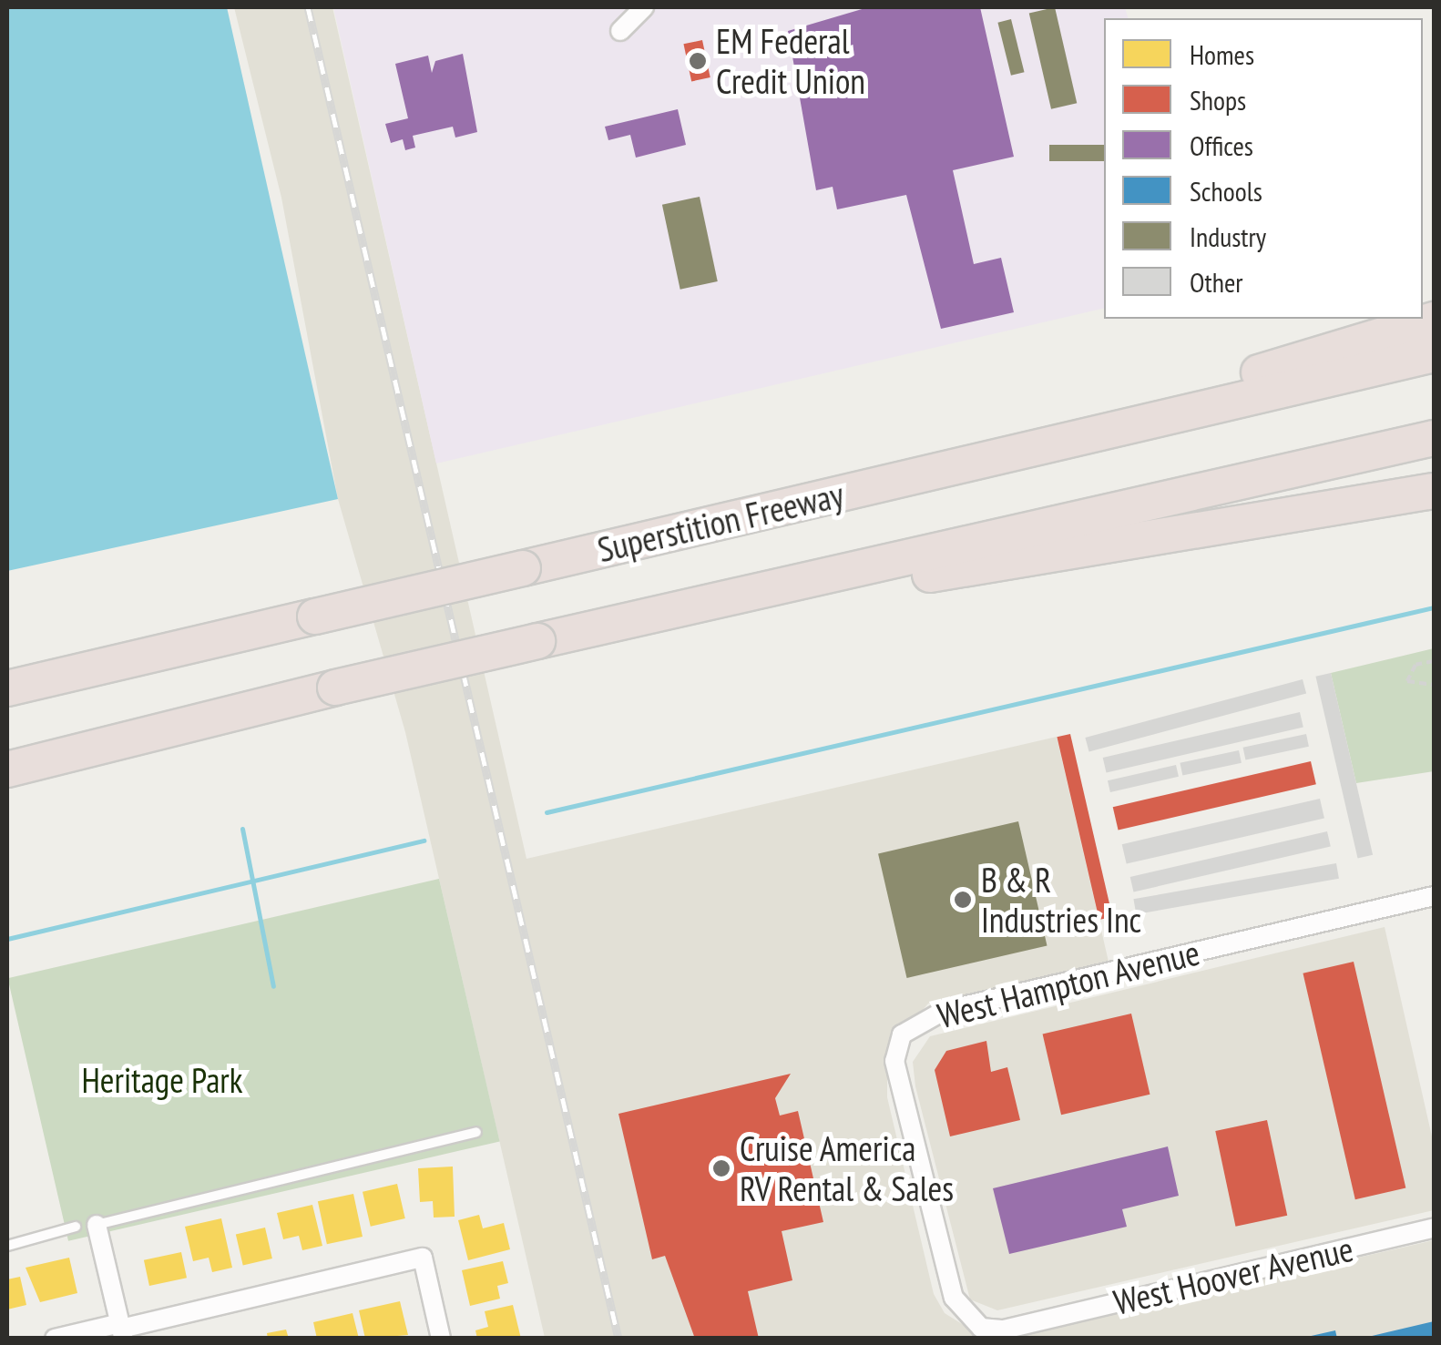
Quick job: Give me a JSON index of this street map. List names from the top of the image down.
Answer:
{
  "streets": {
    "highway": ["Superstition Freeway"],
    "street": ["West Hampton Avenue", "West Hoover Avenue"]
  },
  "crossings": [
    ["West Hampton Avenue", "West Hoover Avenue"]
  ],
  "parks": ["Heritage Park"],
  "places": ["EM Federal Credit Union", "B & R Industries Inc", "Cruise America RV Rental & Sales"],
  "legend": [
    "Homes",
    "Shops",
    "Offices",
    "Schools",
    "Industry",
    "Other"
  ]
}
